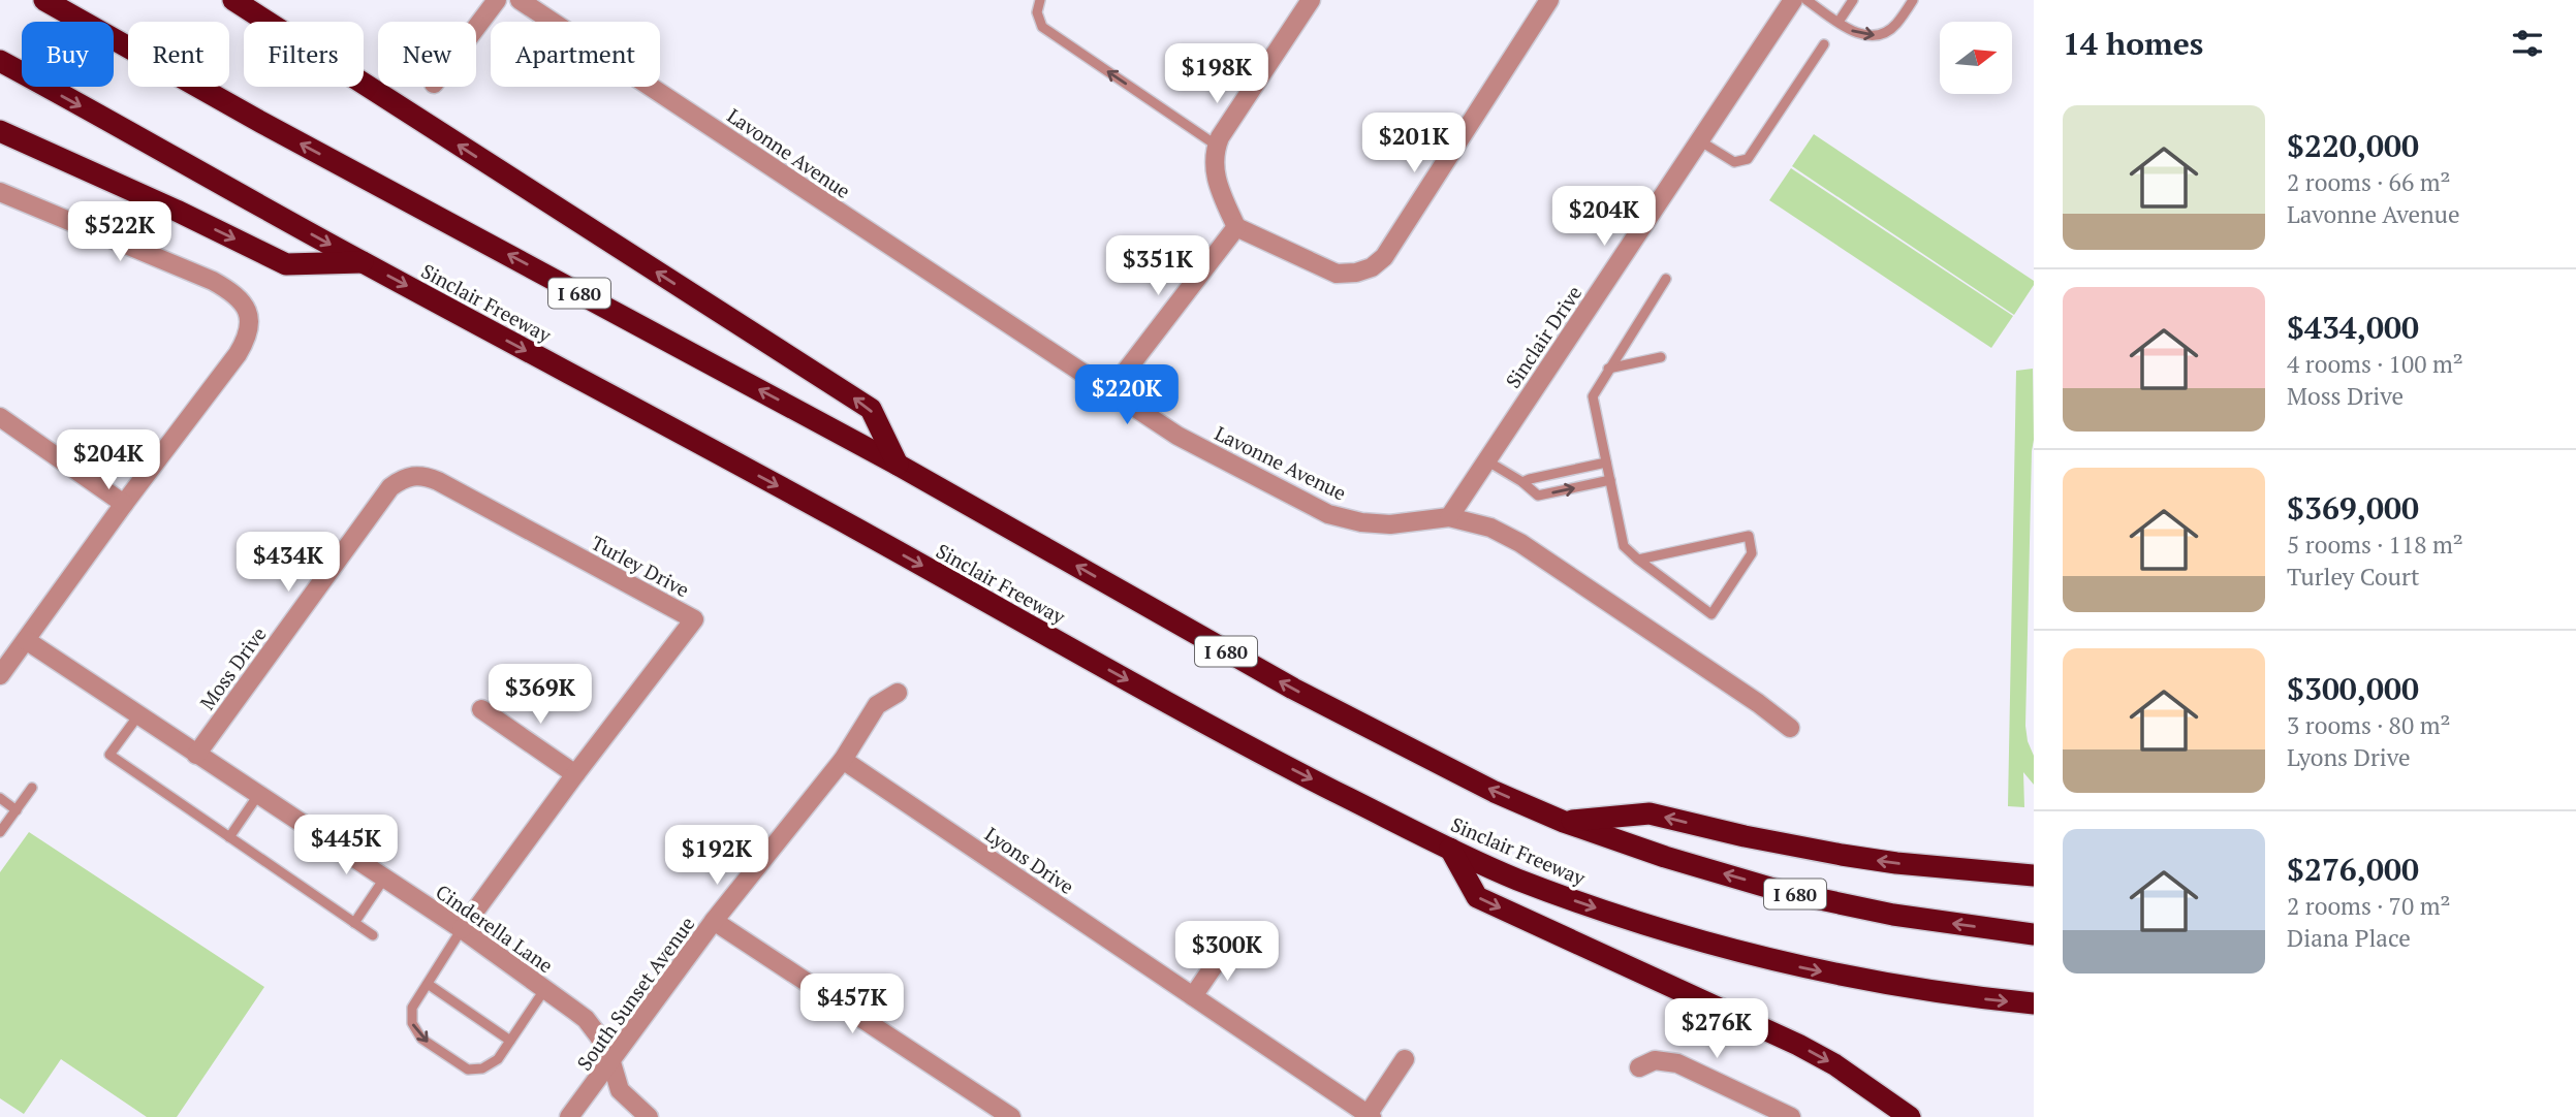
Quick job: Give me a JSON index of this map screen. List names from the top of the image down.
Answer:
{
  "streets": {
    "highway": ["I 680", "Sinclair Freeway"],
    "street": [
      "Lavonne Avenue",
      "Sinclair Drive",
      "Turley Drive",
      "Moss Drive",
      "Lyons Drive",
      "Cinderella Lane",
      "South Sunset Avenue"
    ]
  },
  "crossings": [
    ["Lavonne Avenue", "Sinclair Drive"],
    ["Turley Drive", "Moss Drive"],
    ["Turley Drive", "Cinderella Lane"],
    ["Moss Drive", "Cinderella Lane"],
    ["Lyons Drive", "South Sunset Avenue"],
    ["Cinderella Lane", "South Sunset Avenue"]
  ],
  "north": "right",
  "page": {
    "heading": "14 homes",
    "chip": [
      "Buy",
      "Rent",
      "Filters",
      "New",
      "Apartment"
    ],
    "price": [
      "$198K",
      "$201K",
      "$204K",
      "$522K",
      "$351K",
      "$220K",
      "$204K",
      "$434K",
      "$369K",
      "$445K",
      "$192K",
      "$300K",
      "$457K",
      "$276K"
    ],
    "list": [
      {
        "name": "$220,000",
        "note": "2 rooms · 66 m² · Lavonne Avenue"
      },
      {
        "name": "$434,000",
        "note": "4 rooms · 100 m² · Moss Drive"
      },
      {
        "name": "$369,000",
        "note": "5 rooms · 118 m² · Turley Court"
      },
      {
        "name": "$300,000",
        "note": "3 rooms · 80 m² · Lyons Drive"
      },
      {
        "name": "$276,000",
        "note": "2 rooms · 70 m² · Diana Place"
      }
    ]
  }
}
